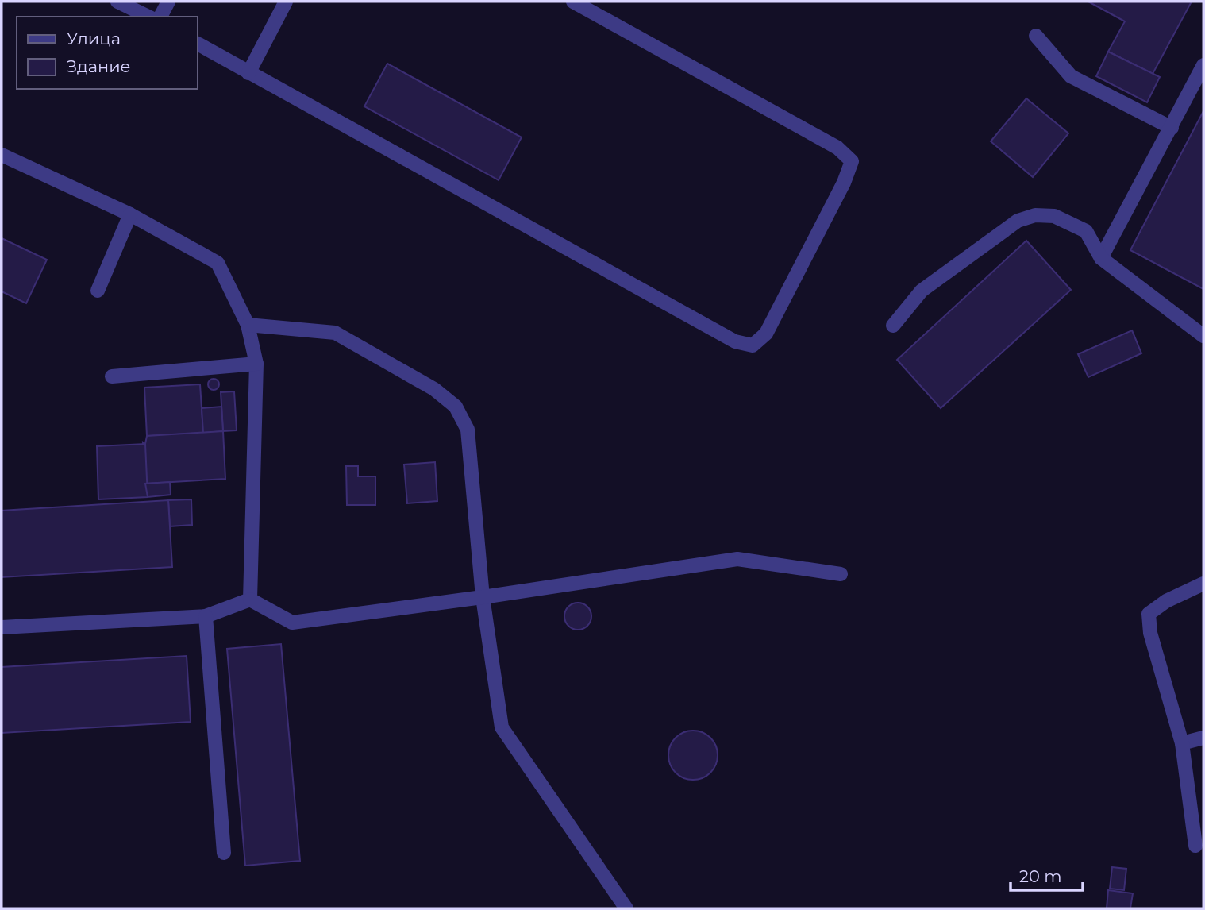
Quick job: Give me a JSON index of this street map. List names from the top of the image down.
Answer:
{
  "legend": ["Улица", "Здание"],
  "scale_bar": "20 m"
}
